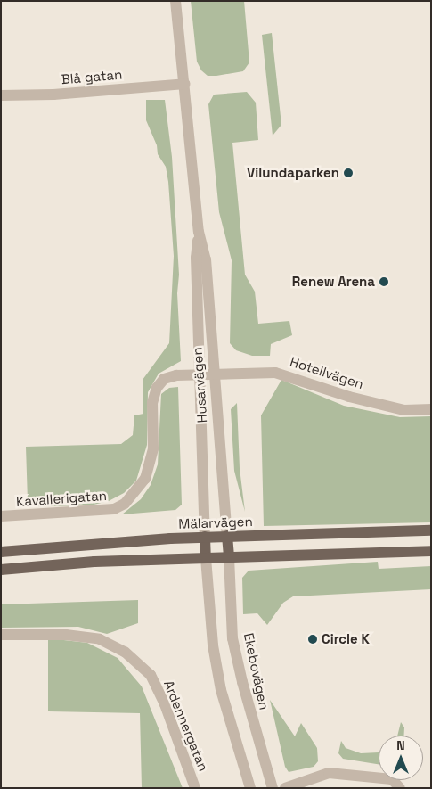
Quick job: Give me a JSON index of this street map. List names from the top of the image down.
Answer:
{
  "streets": {
    "main road": ["Mälarvägen"],
    "street": [
      "Blå gatan",
      "Hotellvägen",
      "Husarvägen",
      "Kavallerigatan",
      "Ekebovägen",
      "Ardennergatan"
    ]
  },
  "crossings": [
    ["Blå gatan", "Husarvägen"],
    ["Hotellvägen", "Husarvägen"],
    ["Hotellvägen", "Kavallerigatan"],
    ["Husarvägen", "Kavallerigatan"],
    ["Husarvägen", "Mälarvägen"]
  ],
  "places": ["Vilundaparken", "Renew Arena", "Circle K"],
  "north": "top"
}
